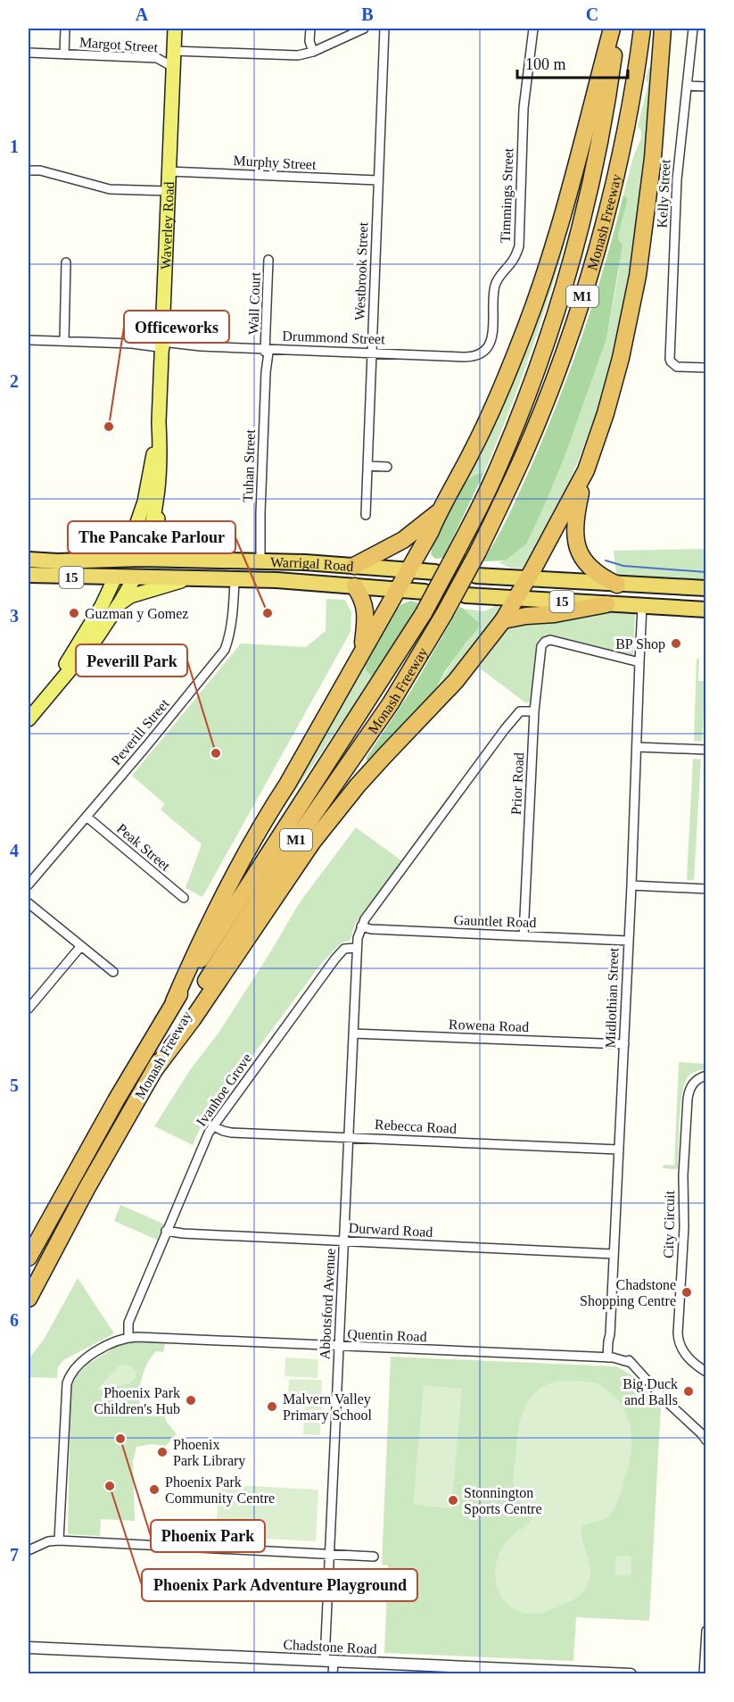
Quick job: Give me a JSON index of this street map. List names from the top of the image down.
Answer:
{
  "streets": {
    "highway": [
      "Monash Freeway",
      "Waverley Road",
      "M1",
      "Warrigal Road",
      "15"
    ],
    "street": [
      "Margot Street",
      "Murphy Street",
      "Kelly Street",
      "Timmings Street",
      "Westbrook Street",
      "Wall Court",
      "Drummond Street",
      "Tuhan Street",
      "Peverill Street",
      "Prior Road",
      "Peak Street",
      "Gauntlet Road",
      "Midlothian Street",
      "Rowena Road",
      "Ivanhoe Grove",
      "Rebecca Road",
      "City Circuit",
      "Durward Road",
      "Abbotsford Avenue",
      "Quentin Road",
      "Chadstone Road"
    ]
  },
  "crossings": [
    ["Margot Street", "Waverley Road"],
    ["Murphy Street", "Waverley Road"],
    ["Murphy Street", "Westbrook Street"],
    ["Timmings Street", "Drummond Street"],
    ["Waverley Road", "Drummond Street"],
    ["Waverley Road", "Warrigal Road"],
    ["Westbrook Street", "Drummond Street"],
    ["Wall Court", "Drummond Street"],
    ["Wall Court", "Tuhan Street"],
    ["Drummond Street", "Tuhan Street"],
    ["Tuhan Street", "Warrigal Road"],
    ["Warrigal Road", "Peverill Street"],
    ["15", "Midlothian Street"],
    ["Peverill Street", "Peak Street"],
    ["Prior Road", "Gauntlet Road"],
    ["Prior Road", "Midlothian Street"],
    ["Gauntlet Road", "Midlothian Street"],
    ["Midlothian Street", "Rowena Road"],
    ["Midlothian Street", "Rebecca Road"],
    ["Midlothian Street", "Durward Road"],
    ["Midlothian Street", "Quentin Road"],
    ["Rowena Road", "Abbotsford Avenue"],
    ["Ivanhoe Grove", "Rebecca Road"],
    ["Ivanhoe Grove", "Durward Road"],
    ["Ivanhoe Grove", "Abbotsford Avenue"],
    ["Ivanhoe Grove", "Quentin Road"],
    ["Rebecca Road", "Abbotsford Avenue"],
    ["Durward Road", "Abbotsford Avenue"],
    ["Abbotsford Avenue", "Quentin Road"],
    ["Abbotsford Avenue", "Chadstone Road"]
  ],
  "places": [
    "Officeworks",
    "Guzman y Gomez",
    "The Pancake Parlour",
    "BP Shop",
    "Peverill Park",
    "Chadstone Shopping Centre",
    "Big Duck and Balls",
    "Phoenix Park Children's Hub",
    "Malvern Valley Primary School",
    "Phoenix Park",
    "Phoenix Park Library",
    "Phoenix Park Adventure Playground",
    "Phoenix Park Community Centre",
    "Stonnington Sports Centre"
  ],
  "scale_bar": "100 m",
  "grid": {
    "columns": ["A", "B", "C"],
    "rows": [
      "1",
      "2",
      "3",
      "4",
      "5",
      "6",
      "7"
    ]
  }
}
